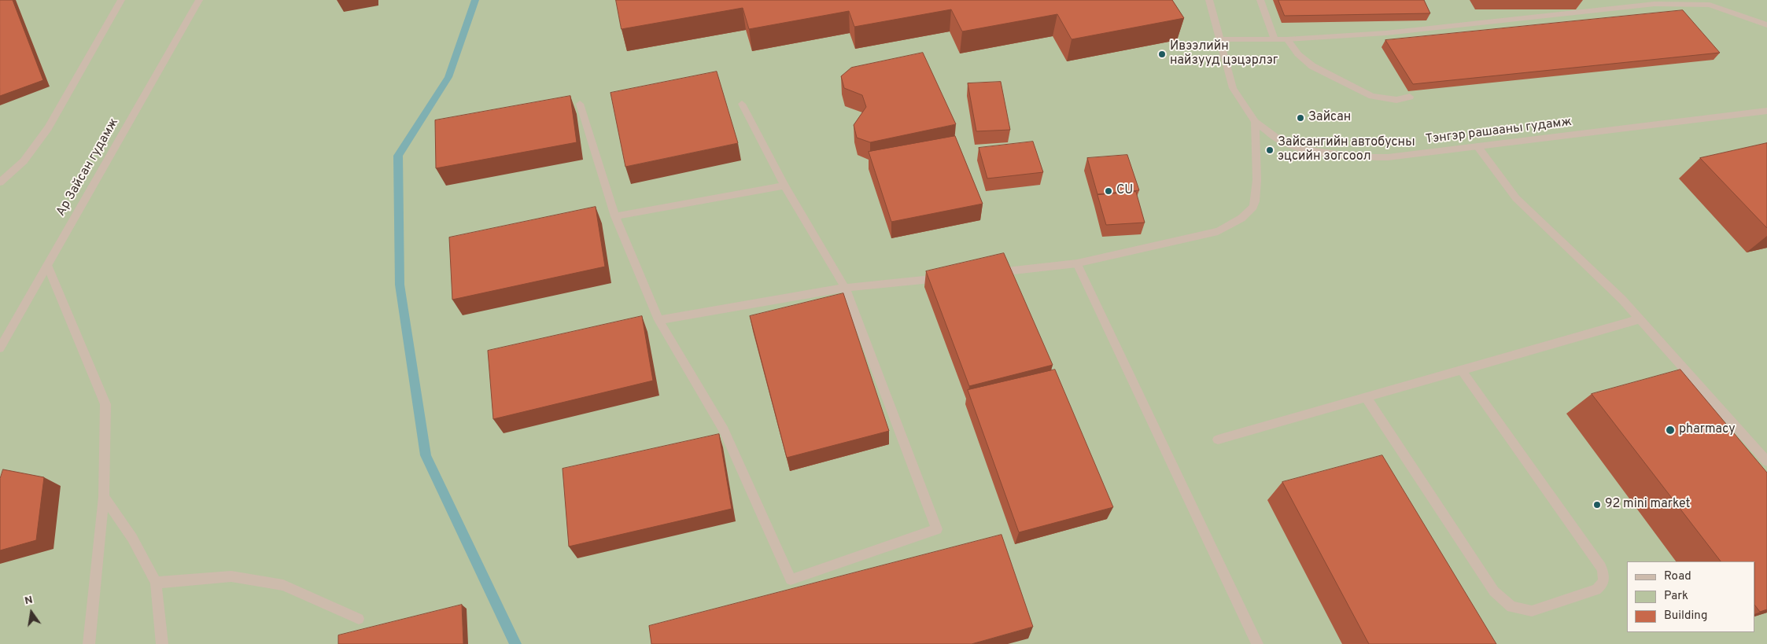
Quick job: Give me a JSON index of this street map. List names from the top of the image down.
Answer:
{
  "streets": {
    "street": ["Тэнгэр рашааны гудамж", "Ар Зайсан гудамж"]
  },
  "places": [
    "Ивээлийн найзууд цэцэрлэг",
    "Зайсан",
    "Зайсангийн автобусны эцсийн зогсоол",
    "CU",
    "pharmacy",
    "92 mini market"
  ],
  "legend": ["Road", "Park", "Building"],
  "north": "top"
}
